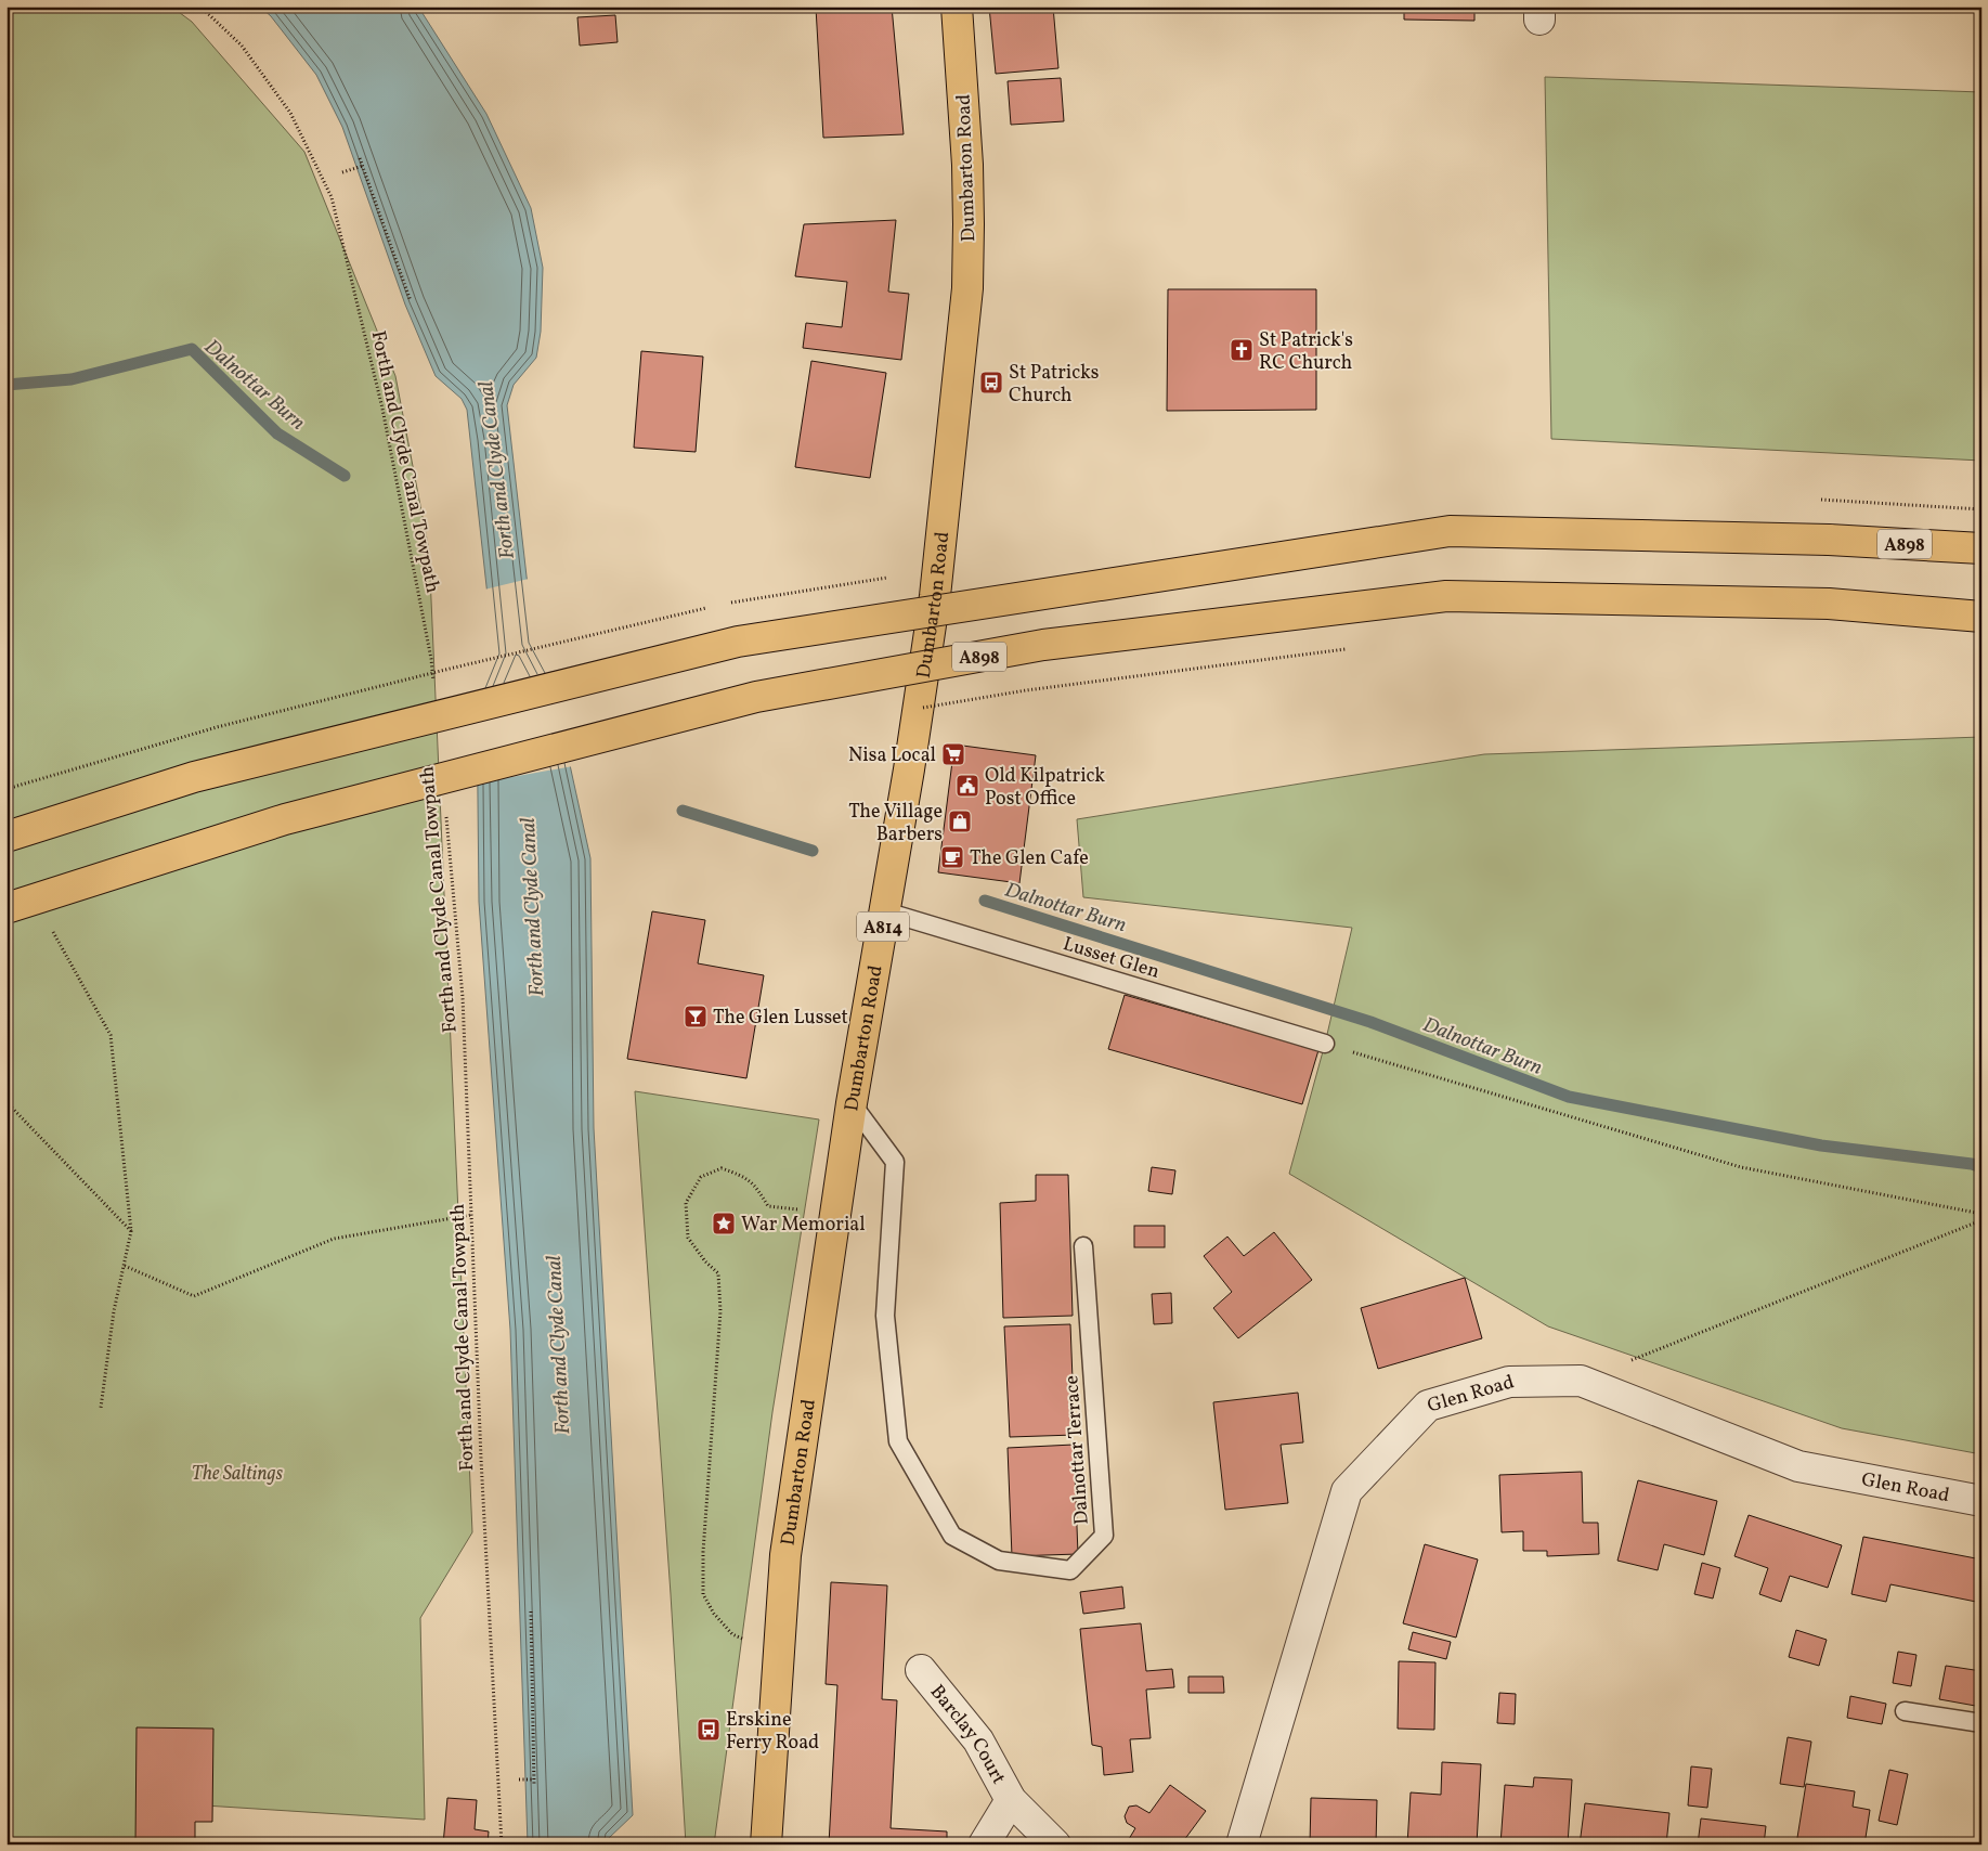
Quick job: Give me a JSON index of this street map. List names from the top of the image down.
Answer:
{
  "streets": {
    "main road": ["Dumbarton Road", "A898", "A814"],
    "street": ["Glen Road", "Barclay Court"],
    "lane": ["Lusset Glen", "Dalnottar Terrace"],
    "path": ["Forth and Clyde Canal Towpath"]
  },
  "crossings": [
    ["Dumbarton Road", "Lusset Glen"],
    ["Dumbarton Road", "Dalnottar Terrace"]
  ],
  "water": ["Dalnottar Burn", "Forth and Clyde Canal"],
  "parks": ["The Saltings"],
  "places": {
    "church": ["St Patrick's RC Church"],
    "bus stop": ["St Patricks Church", "Erskine Ferry Road"],
    "supermarket": ["Nisa Local"],
    "public building": ["Old Kilpatrick Post Office"],
    "shop": ["The Village Barbers"],
    "cafe": ["The Glen Cafe"],
    "bar": ["The Glen Lusset"],
    "place": ["War Memorial"]
  }
}
